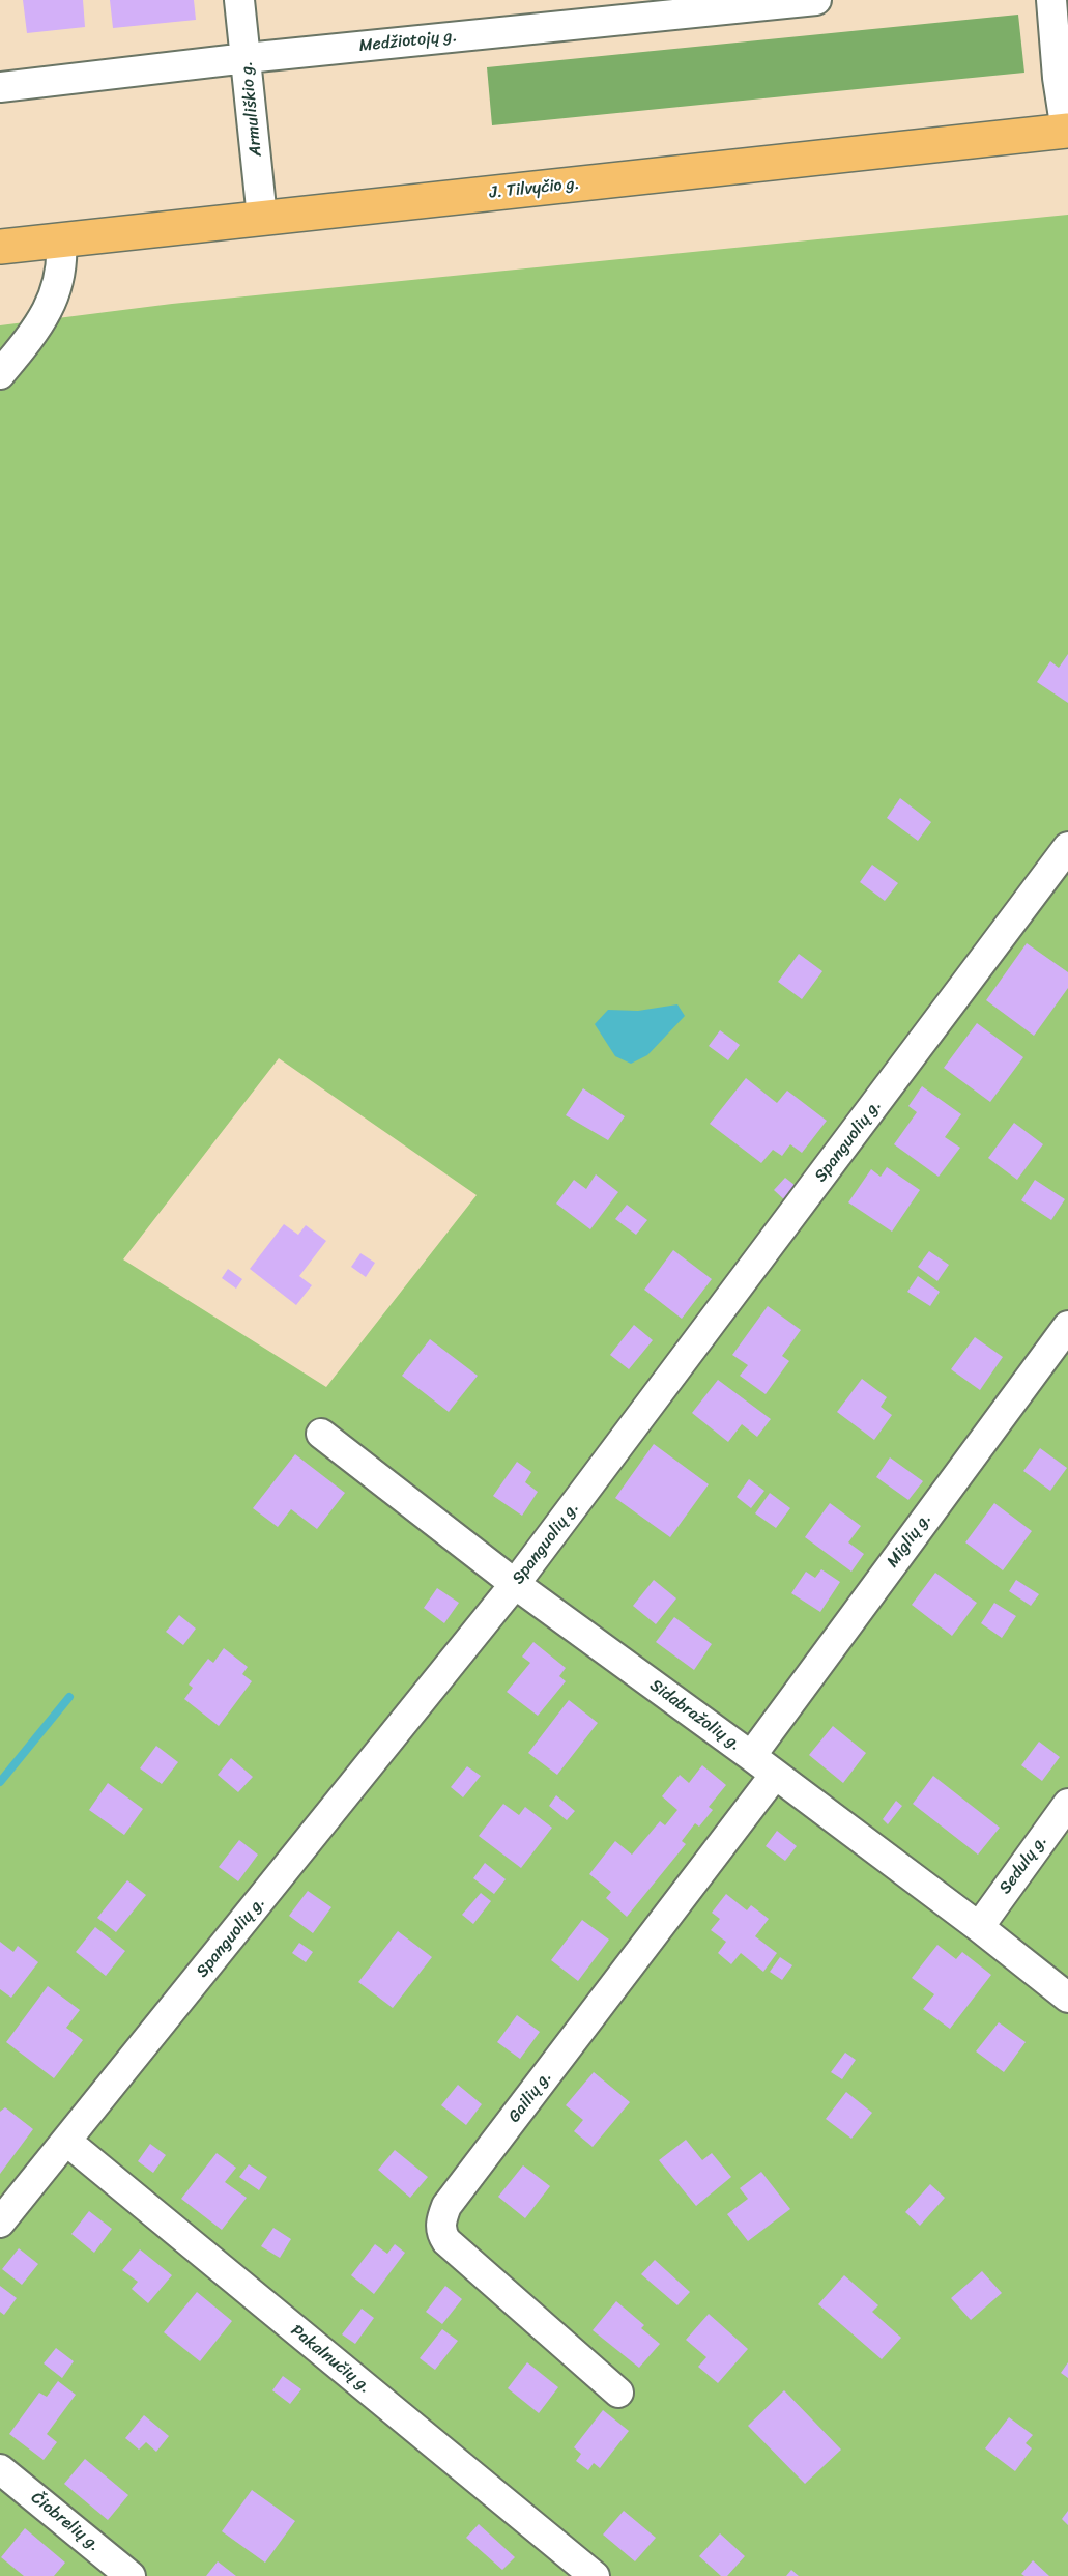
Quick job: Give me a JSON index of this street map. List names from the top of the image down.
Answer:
{
  "streets": {
    "main road": ["J. Tilvyčio g."],
    "street": [
      "Medžiotojų g.",
      "Armuliškio g.",
      "Spanguolių g.",
      "Miglių g.",
      "Sidabražolių g.",
      "Sedulų g.",
      "Gailių g.",
      "Pakalnučių g.",
      "Čiobrelių g."
    ]
  },
  "crossings": [
    ["Medžiotojų g.", "Armuliškio g."],
    ["Armuliškio g.", "J. Tilvyčio g."],
    ["Spanguolių g.", "Sidabražolių g."],
    ["Spanguolių g.", "Pakalnučių g."],
    ["Miglių g.", "Sidabražolių g."],
    ["Sidabražolių g.", "Sedulų g."],
    ["Sidabražolių g.", "Gailių g."]
  ]
}
